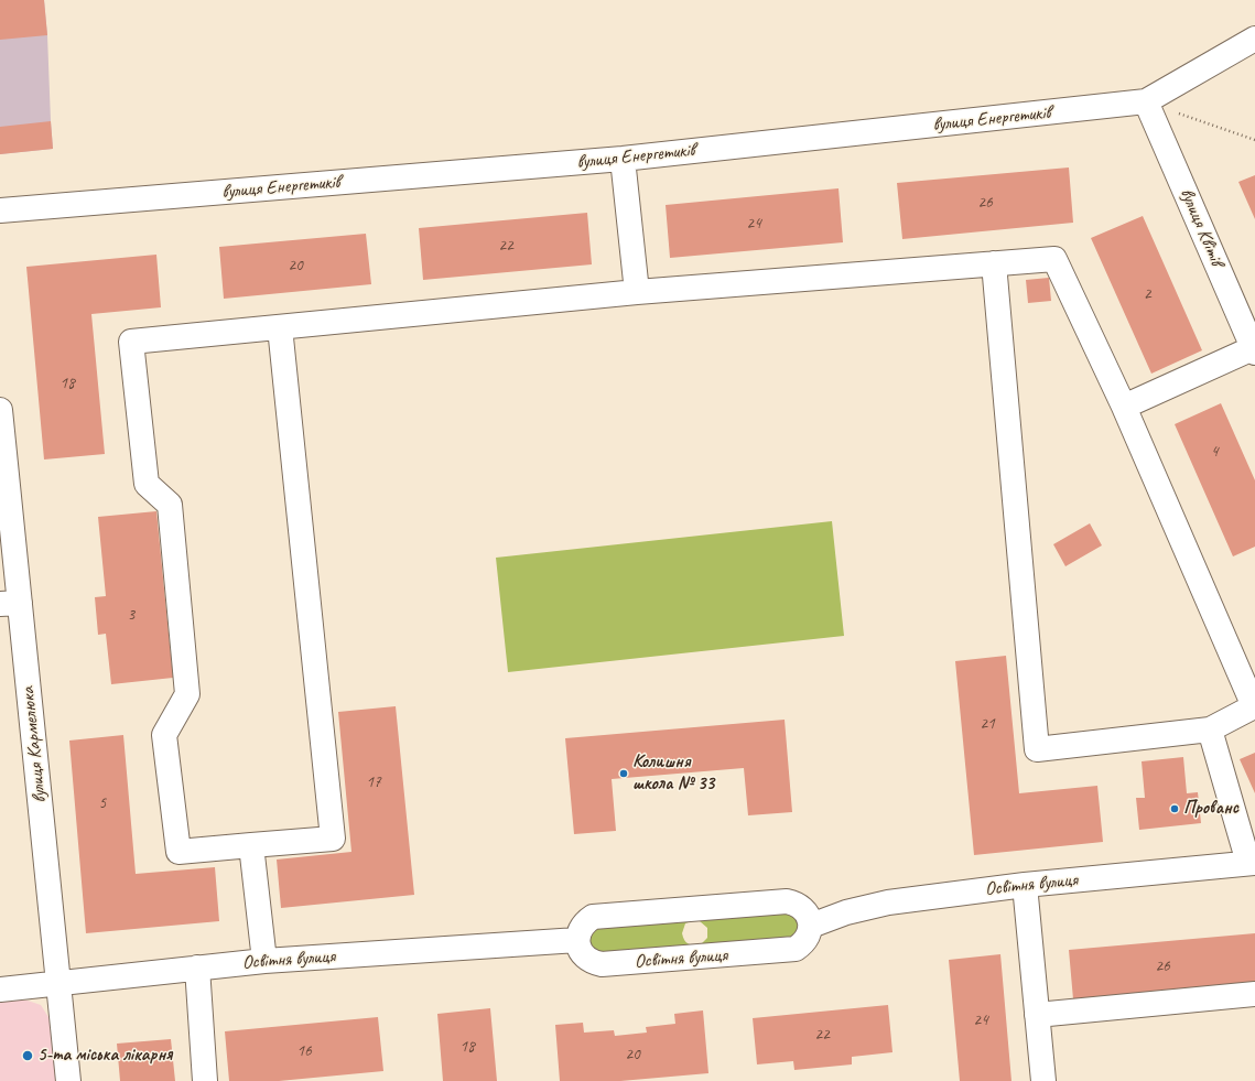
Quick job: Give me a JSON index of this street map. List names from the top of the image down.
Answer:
{
  "streets": {
    "street": [
      "вулиця Енергетиків",
      "вулиця Квітів",
      "вулиця Кармелюка",
      "Освітня вулиця"
    ]
  },
  "crossings": [
    ["вулиця Енергетиків", "вулиця Квітів"],
    ["вулиця Кармелюка", "Освітня вулиця"]
  ],
  "places": ["Колишня школа № 33", "Прованс", "5-та міська лікарня"],
  "house_numbers": [
    "26",
    "24",
    "22",
    "20",
    "2",
    "18",
    "4",
    "3",
    "21",
    "17",
    "5",
    "26",
    "24",
    "22",
    "18",
    "16",
    "20"
  ]
}
